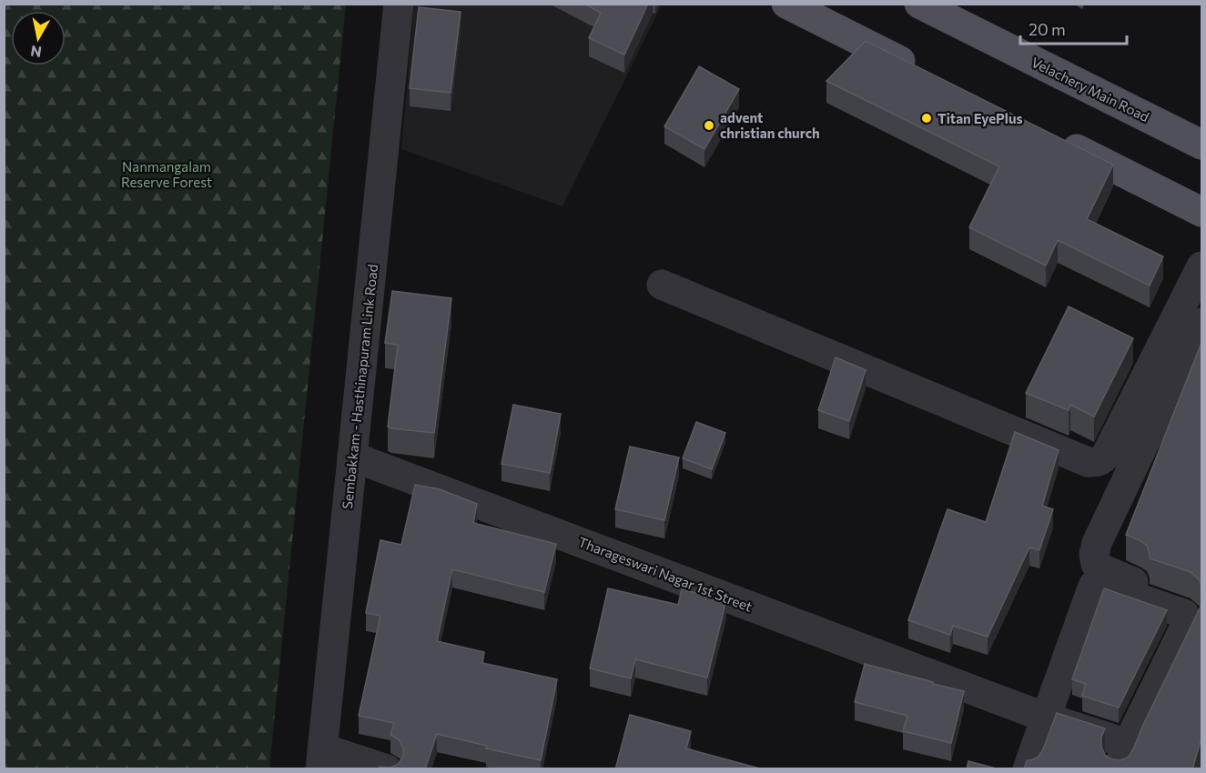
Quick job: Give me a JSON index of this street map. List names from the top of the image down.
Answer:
{
  "streets": {
    "main road": ["Velachery Main Road"],
    "street": ["Sembakkam - Hasthinapuram Link Road", "Tharageswari Nagar 1st Street"]
  },
  "crossings": [
    ["Sembakkam - Hasthinapuram Link Road", "Tharageswari Nagar 1st Street"]
  ],
  "parks": ["Nanmangalam Reserve Forest"],
  "places": ["Titan EyePlus", "advent christian church"],
  "scale_bar": "20 m",
  "north": "bottom"
}
